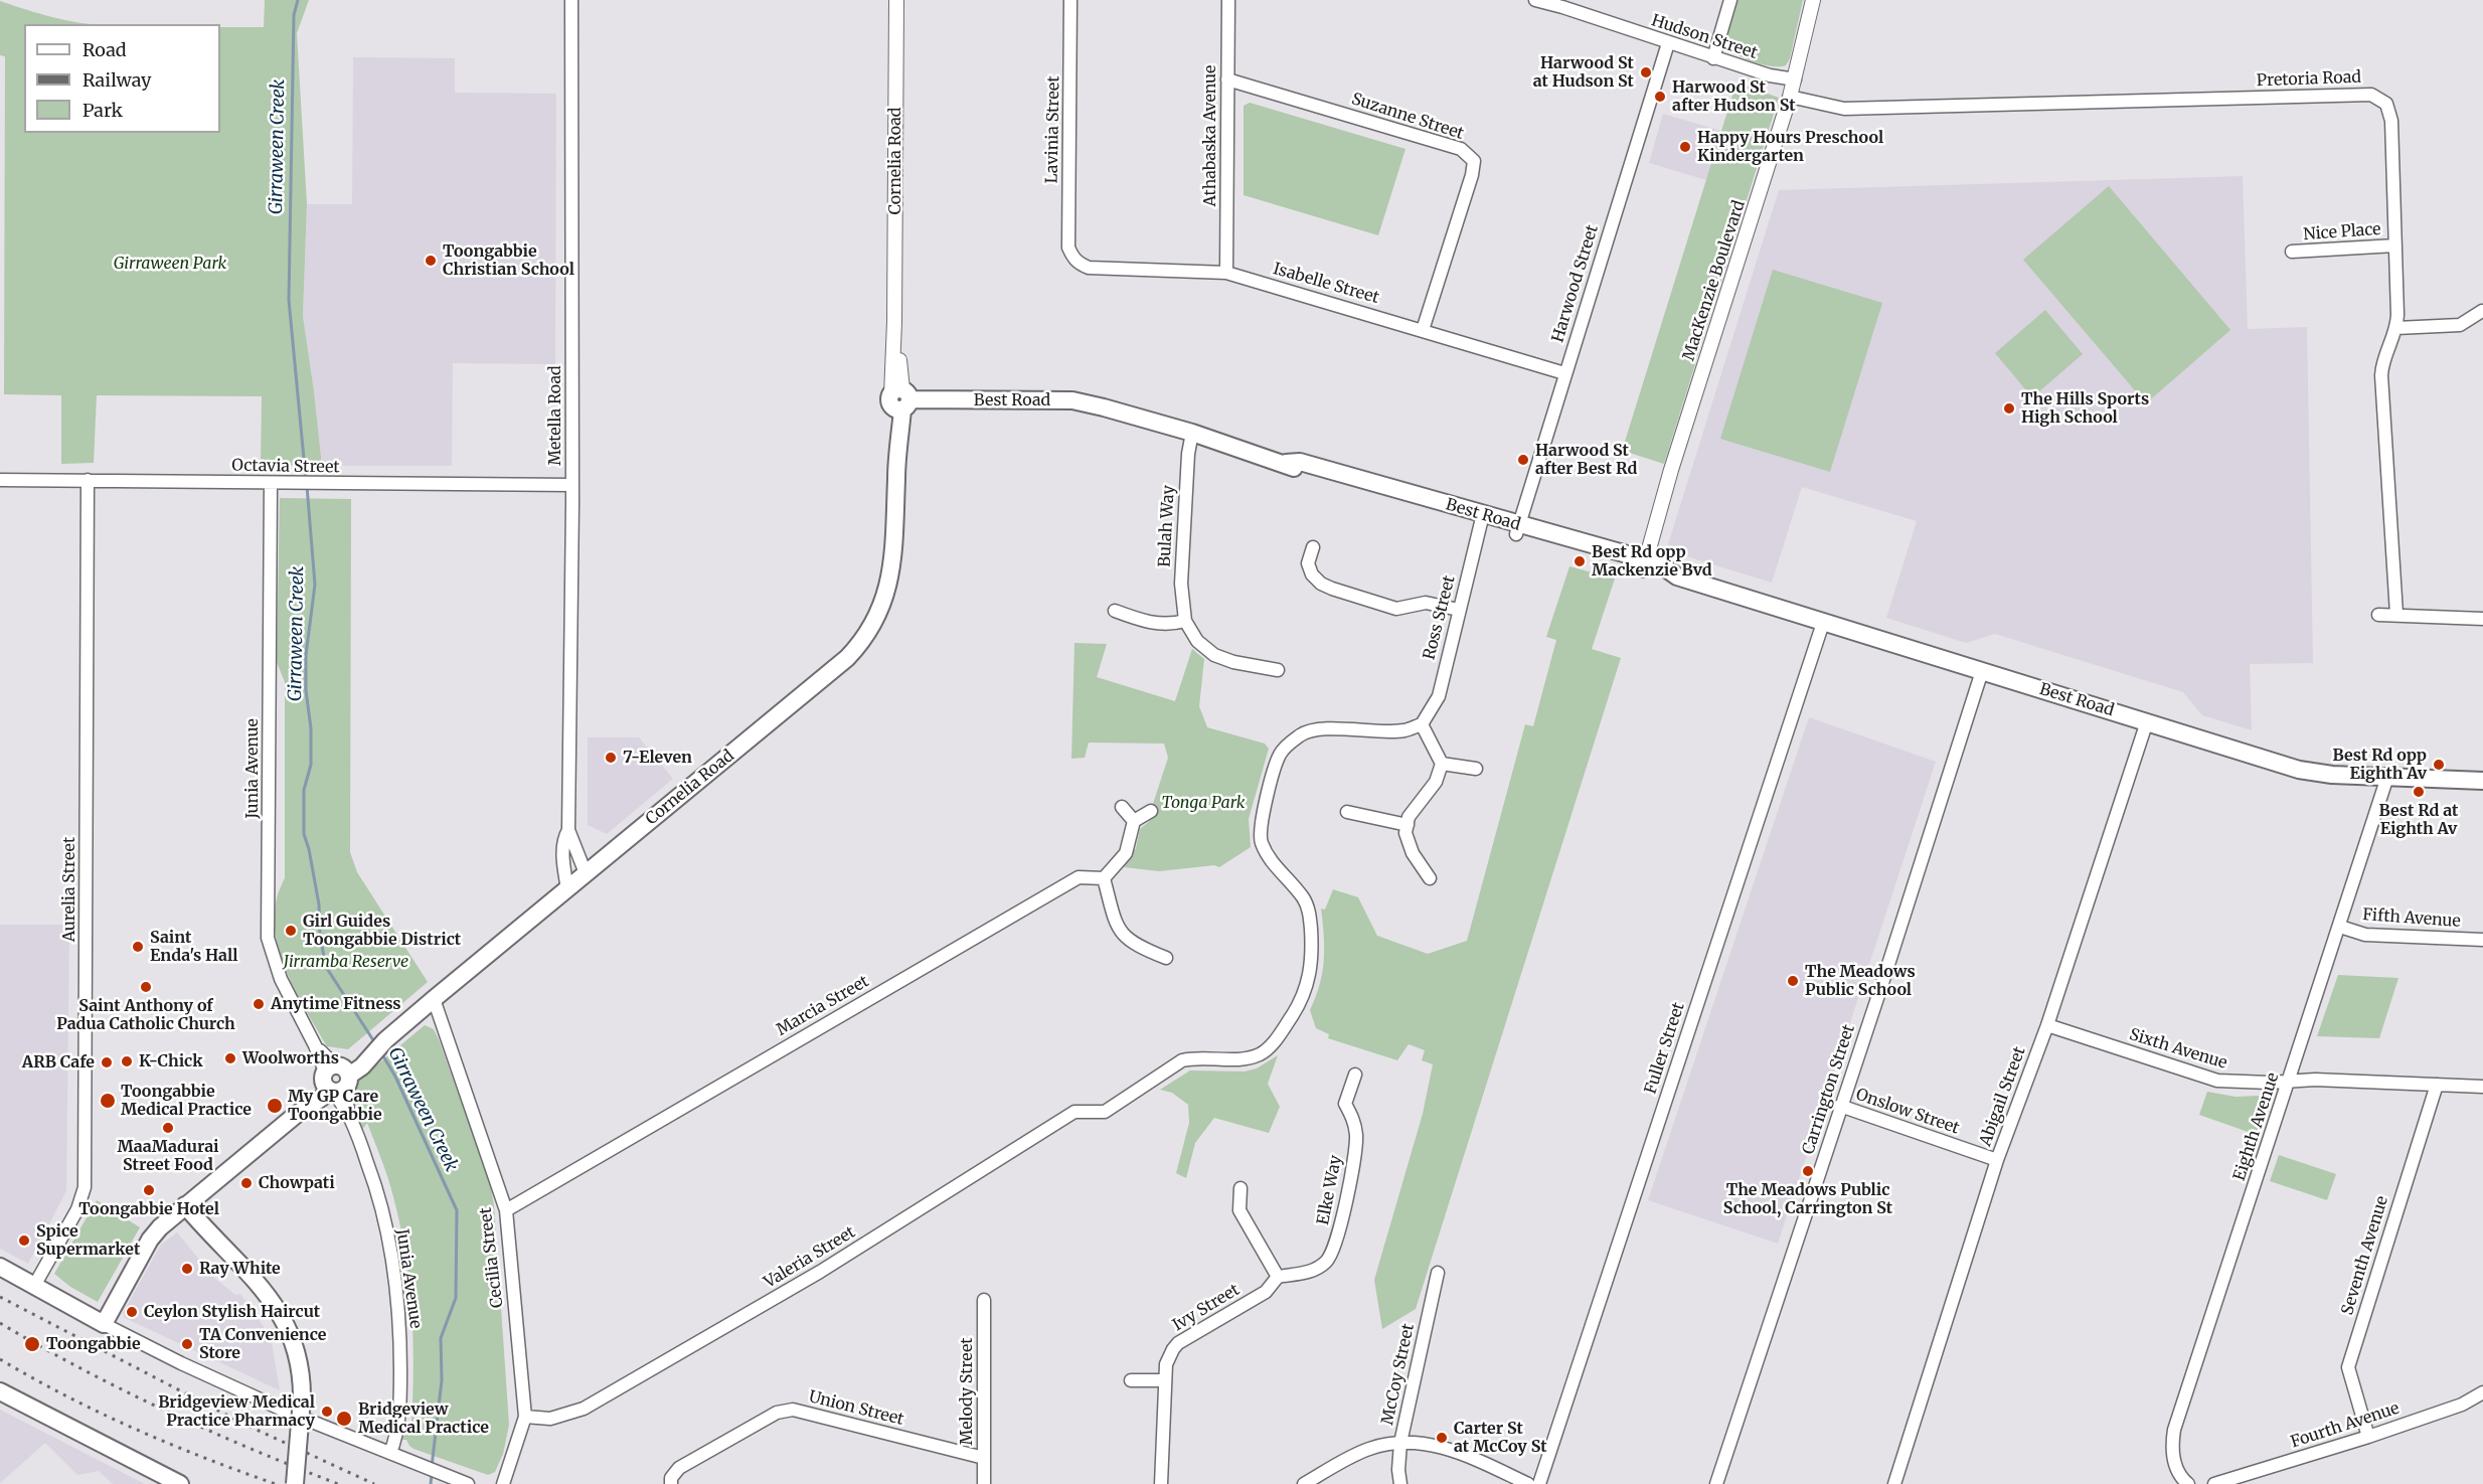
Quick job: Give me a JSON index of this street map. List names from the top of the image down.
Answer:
{
  "streets": {
    "main road": ["Cornelia Road", "Best Road"],
    "street": [
      "Hudson Street",
      "Pretoria Road",
      "Suzanne Street",
      "Lavinia Street",
      "Athabaska Avenue",
      "Nice Place",
      "MacKenzie Boulevard",
      "Isabelle Street",
      "Harwood Street",
      "Metella Road",
      "Octavia Street",
      "Bulah Way",
      "Ross Street",
      "Junia Avenue",
      "Aurelia Street",
      "Fifth Avenue",
      "Marcia Street",
      "Fuller Street",
      "Sixth Avenue",
      "Carrington Street",
      "Abigail Street",
      "Onslow Street",
      "Eighth Avenue",
      "Elke Way",
      "Seventh Avenue",
      "Cecilia Street",
      "Valeria Street",
      "Ivy Street",
      "McCoy Street",
      "Melody Street",
      "Union Street",
      "Fourth Avenue"
    ]
  },
  "crossings": [
    ["Hudson Street", "MacKenzie Boulevard"],
    ["Hudson Street", "Harwood Street"],
    ["Pretoria Road", "Nice Place"],
    ["Pretoria Road", "MacKenzie Boulevard"],
    ["Suzanne Street", "Athabaska Avenue"],
    ["Suzanne Street", "Isabelle Street"],
    ["Lavinia Street", "Isabelle Street"],
    ["Athabaska Avenue", "Isabelle Street"],
    ["Cornelia Road", "Best Road"],
    ["Cornelia Road", "Metella Road"],
    ["Cornelia Road", "Junia Avenue"],
    ["Cornelia Road", "Cecilia Street"],
    ["MacKenzie Boulevard", "Best Road"],
    ["Isabelle Street", "Harwood Street"],
    ["Harwood Street", "Best Road"],
    ["Best Road", "Bulah Way"],
    ["Best Road", "Ross Street"],
    ["Best Road", "Fuller Street"],
    ["Best Road", "Carrington Street"],
    ["Best Road", "Abigail Street"],
    ["Best Road", "Eighth Avenue"],
    ["Metella Road", "Octavia Street"],
    ["Octavia Street", "Junia Avenue"],
    ["Octavia Street", "Aurelia Street"],
    ["Ross Street", "Valeria Street"],
    ["Fifth Avenue", "Eighth Avenue"],
    ["Marcia Street", "Cecilia Street"],
    ["Sixth Avenue", "Abigail Street"],
    ["Sixth Avenue", "Eighth Avenue"],
    ["Sixth Avenue", "Seventh Avenue"],
    ["Carrington Street", "Onslow Street"],
    ["Abigail Street", "Onslow Street"],
    ["Elke Way", "Ivy Street"],
    ["Seventh Avenue", "Fourth Avenue"],
    ["Cecilia Street", "Valeria Street"],
    ["Melody Street", "Union Street"]
  ],
  "water": ["Girraween Creek"],
  "parks": ["Girraween Park", "Tonga Park", "Jirramba Reserve"],
  "places": [
    "Harwood St at Hudson St",
    "Harwood St after Hudson St",
    "Happy Hours Preschool Kindergarten",
    "Toongabbie Christian School",
    "The Hills Sports High School",
    "Harwood St after Best Rd",
    "Best Rd opp Mackenzie Bvd",
    "7-Eleven",
    "Best Rd opp Eighth Av",
    "Best Rd at Eighth Av",
    "Girl Guides Toongabbie District",
    "Saint Enda's Hall",
    "The Meadows Public School",
    "Saint Anthony of Padua Catholic Church",
    "Anytime Fitness",
    "Woolworths",
    "K-Chick",
    "ARB Cafe",
    "Toongabbie Medical Practice",
    "My GP Care Toongabbie",
    "MaaMadurai Street Food",
    "The Meadows Public School, Carrington St",
    "Chowpati",
    "Toongabbie Hotel",
    "Spice Supermarket",
    "Ray White",
    "Ceylon Stylish Haircut",
    "Toongabbie",
    "TA Convenience Store",
    "Bridgeview Medical Practice Pharmacy",
    "Bridgeview Medical Practice",
    "Carter St at McCoy St"
  ],
  "legend": ["Road", "Railway", "Park"]
}
